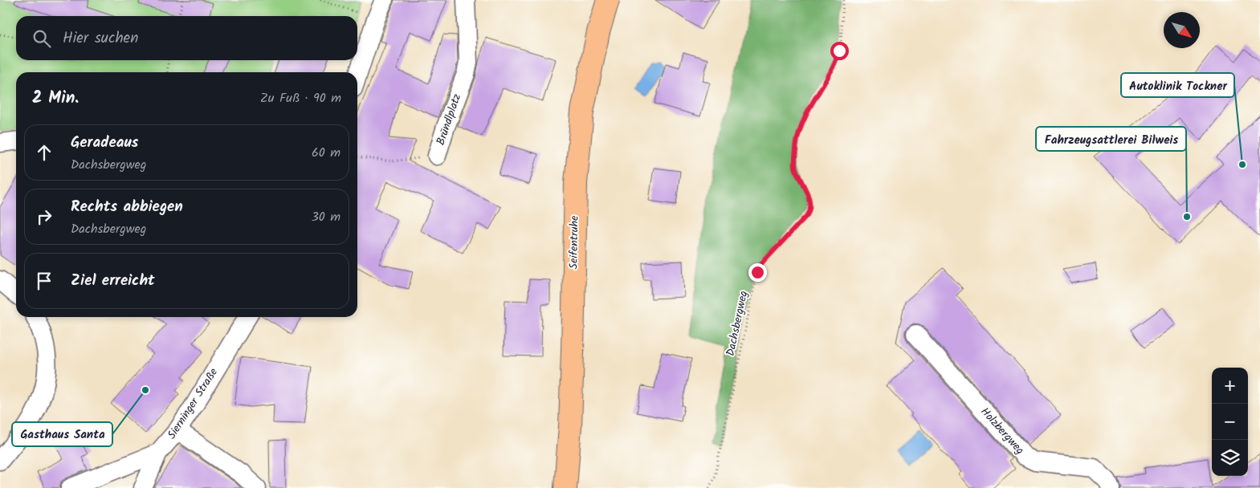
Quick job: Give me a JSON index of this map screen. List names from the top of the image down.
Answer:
{
  "streets": {
    "main road": ["Seifentruhe"],
    "street": ["Bründlplatz", "Sierninger Straße", "Holzbergweg"],
    "path": ["Dachsbergweg"]
  },
  "places": ["Autoklinik Tockner", "Fahrzeugsattlerei Bilweis", "Gasthaus Santa"],
  "north": "bottom right",
  "page": {
    "search": "Hier suchen",
    "heading": ["2 Min.", "Zu Fuß · 90 m"],
    "list": [
      ["Geradeaus", "Dachsbergweg", "60 m"],
      ["Rechts abbiegen", "Dachsbergweg", "30 m"],
      "Ziel erreicht"
    ],
    "map_buttons": ["+", "−"]
  }
}
